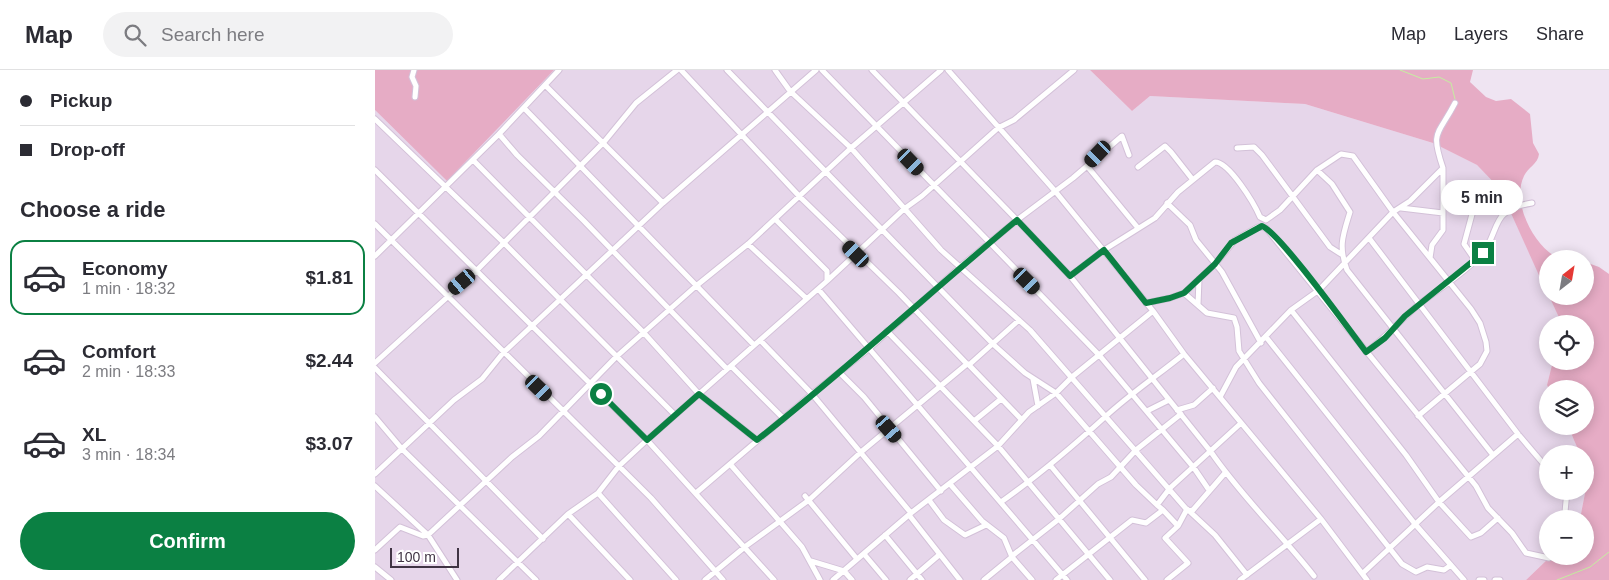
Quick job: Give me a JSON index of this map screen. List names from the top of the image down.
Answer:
{
  "scale_bar": "100 m",
  "north": "top right",
  "page": {
    "header": "Map",
    "search": "Search here",
    "nav": ["Map", "Layers", "Share"],
    "banner": ["Pickup", "Drop-off"],
    "heading": "Choose a ride",
    "bubble": "5 min",
    "list": [
      {
        "name": "Economy",
        "note": "1 min · 18:32",
        "value": "$1.81"
      },
      {
        "name": "Comfort",
        "note": "2 min · 18:33",
        "value": "$2.44"
      },
      {
        "name": "XL",
        "note": "3 min · 18:34",
        "value": "$3.07"
      }
    ],
    "map_buttons": ["+", "−"],
    "buttons": "Confirm",
    "scale": "100 m"
  }
}
